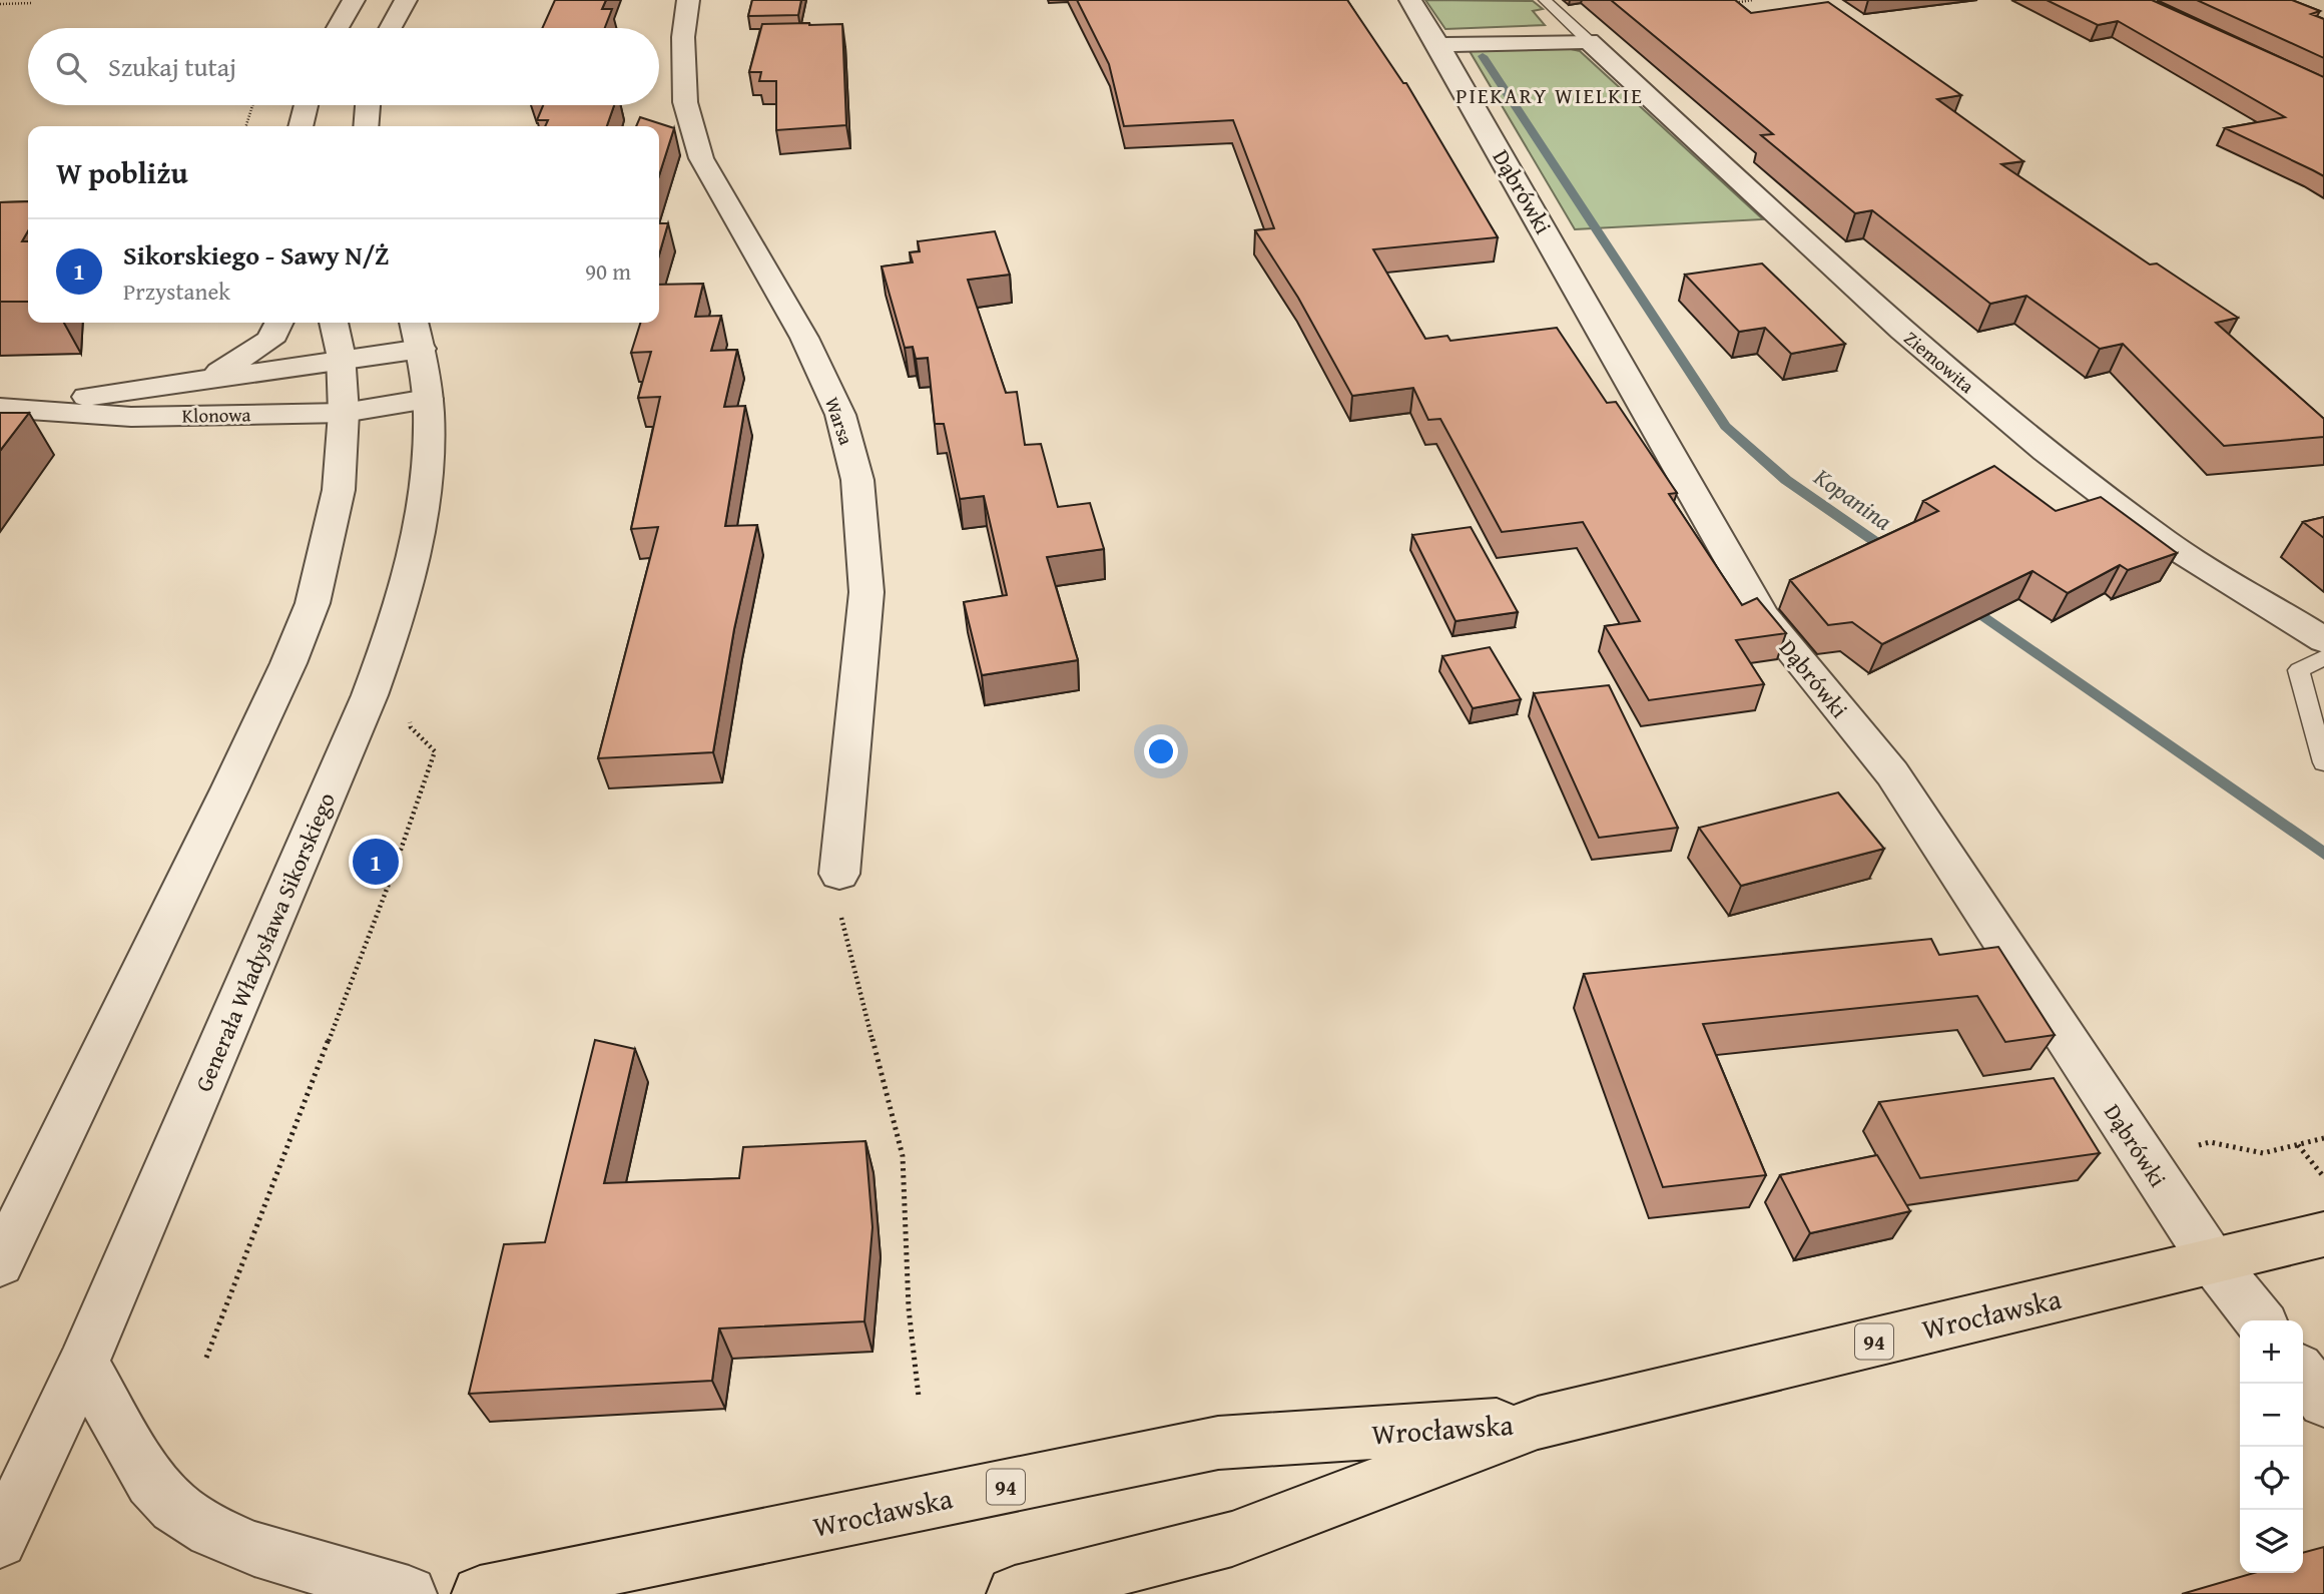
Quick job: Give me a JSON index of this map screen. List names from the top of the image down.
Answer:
{
  "streets": {
    "main road": ["Wrocławska", "94"],
    "street": [
      "Dąbrówki",
      "Ziemowita",
      "Klonowa",
      "Warsa",
      "Generała Władysława Sikorskiego"
    ]
  },
  "crossings": [
    ["Dąbrówki", "Wrocławska"],
    ["Klonowa", "Generała Władysława Sikorskiego"]
  ],
  "districts": ["PIEKARY WIELKIE"],
  "water": ["Kopanina"],
  "page": {
    "search": "Szukaj tutaj",
    "heading": "W pobliżu",
    "list": [
      {
        "mark": "1",
        "name": "Sikorskiego - Sawy N/Ż",
        "note": "Przystanek",
        "value": "90 m"
      }
    ],
    "pins": "1",
    "map_buttons": ["+", "−"]
  }
}
